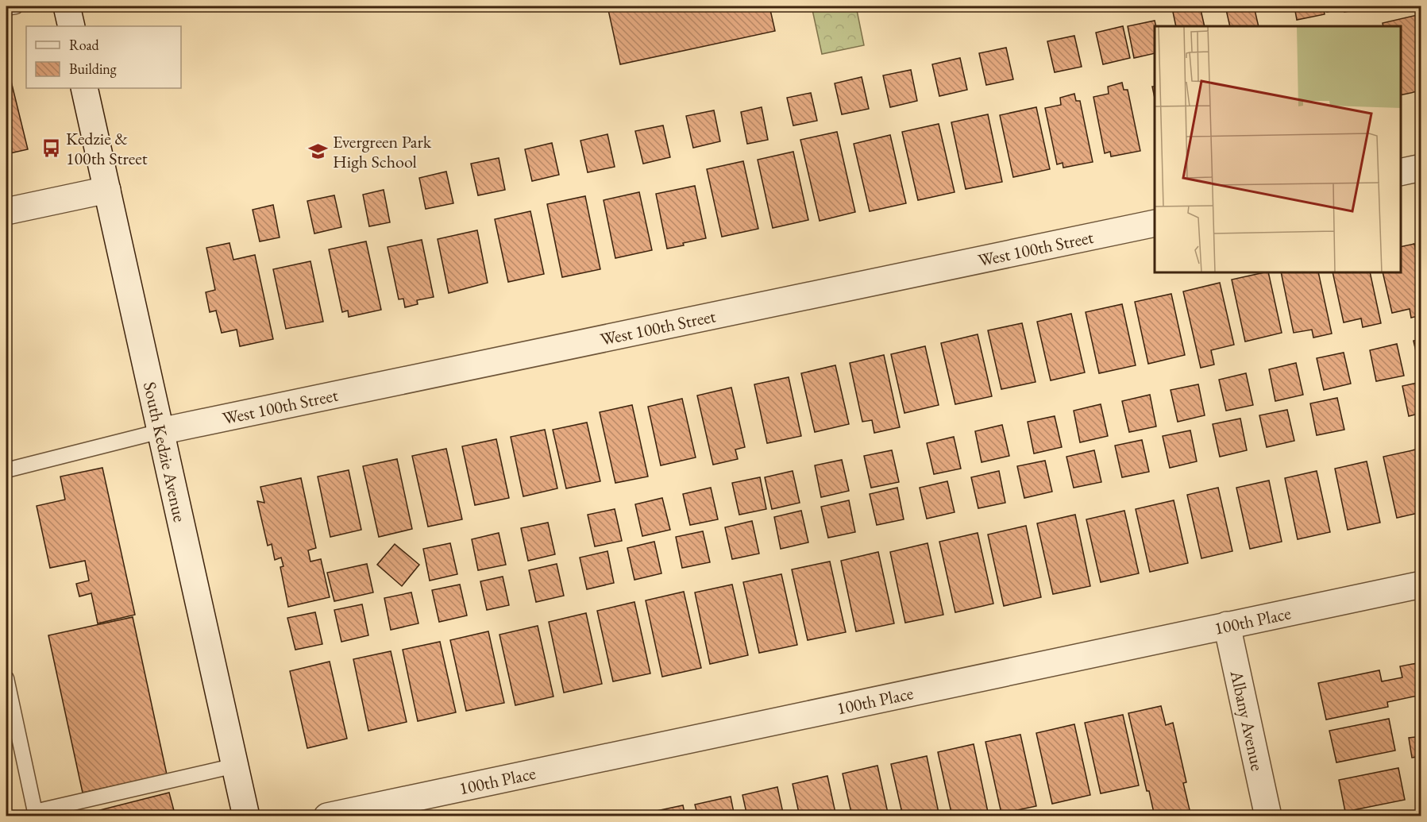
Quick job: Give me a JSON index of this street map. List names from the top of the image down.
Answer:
{
  "streets": {
    "street": [
      "West 100th Street",
      "South Kedzie Avenue",
      "100th Place",
      "Albany Avenue"
    ]
  },
  "crossings": [
    ["West 100th Street", "South Kedzie Avenue"],
    ["100th Place", "Albany Avenue"]
  ],
  "places": {
    "bus stop": ["Kedzie & 100th Street"],
    "school or university": ["Evergreen Park High School"]
  },
  "legend": ["Road", "Building"]
}
